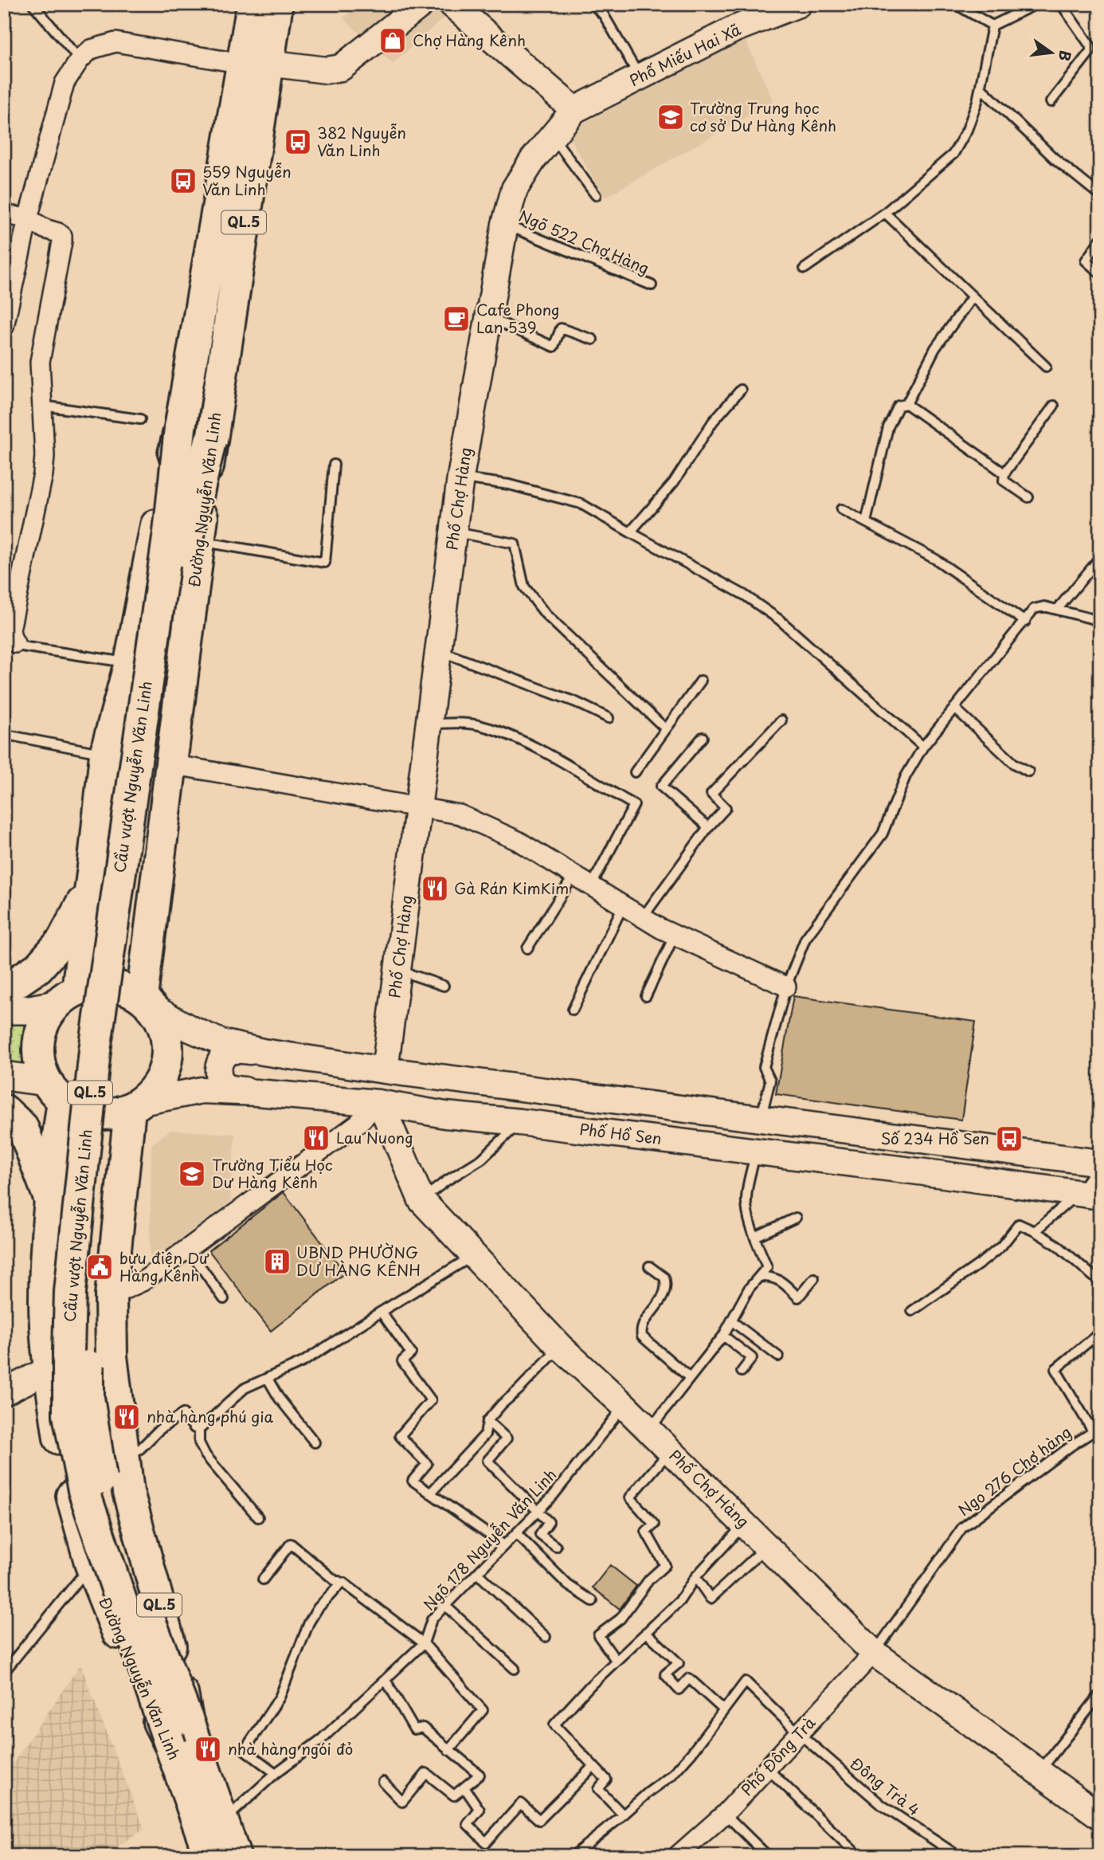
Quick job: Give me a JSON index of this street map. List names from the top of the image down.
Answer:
{
  "streets": {
    "highway": ["QL.5", "Đường Nguyễn Văn Linh", "Cầu vượt Nguyễn Văn Linh"],
    "street": [
      "Phố Miếu Hai Xã",
      "Phố Chợ Hàng",
      "Phố Hồ Sen",
      "Phố Đông Trà"
    ],
    "lane": [
      "Ngõ 522 Chợ Hàng",
      "Ngo 276 Chợ hàng",
      "Ngõ 178 Nguyễn Văn Linh",
      "Đông Trà 4"
    ]
  },
  "crossings": [
    ["Phố Miếu Hai Xã", "Phố Chợ Hàng"],
    ["Ngõ 522 Chợ Hàng", "Phố Chợ Hàng"],
    ["Phố Chợ Hàng", "Phố Hồ Sen"],
    ["Phố Chợ Hàng", "Ngo 276 Chợ hàng"],
    ["Phố Chợ Hàng", "Ngõ 178 Nguyễn Văn Linh"],
    ["Phố Chợ Hàng", "Phố Đông Trà"],
    ["Đường Nguyễn Văn Linh", "Cầu vượt Nguyễn Văn Linh"],
    ["Đường Nguyễn Văn Linh", "Phố Hồ Sen"],
    ["Đường Nguyễn Văn Linh", "Ngõ 178 Nguyễn Văn Linh"],
    ["Ngo 276 Chợ hàng", "Phố Đông Trà"],
    ["Phố Đông Trà", "Đông Trà 4"]
  ],
  "places": {
    "shop": ["Chợ Hàng Kênh"],
    "school or university": ["Trường Trung học cơ sở Dư Hàng Kênh", "Trường Tiểu Học Dư Hàng Kênh"],
    "bus stop": ["382 Nguyễn Văn Linh", "559 Nguyễn Văn Linh", "Số 234 Hồ Sen"],
    "cafe": ["Cafe Phong Lan 539"],
    "restaurant": [
      "Gà Rán KimKim",
      "Lau Nuong",
      "nhà hàng phú gia",
      "nhà hàng ngói đỏ"
    ],
    "building": ["UBND PHƯỜNG DƯ HÀNG KÊNH"],
    "public building": ["bưu điện Dư Hàng Kênh"]
  },
  "north": "right"
}
